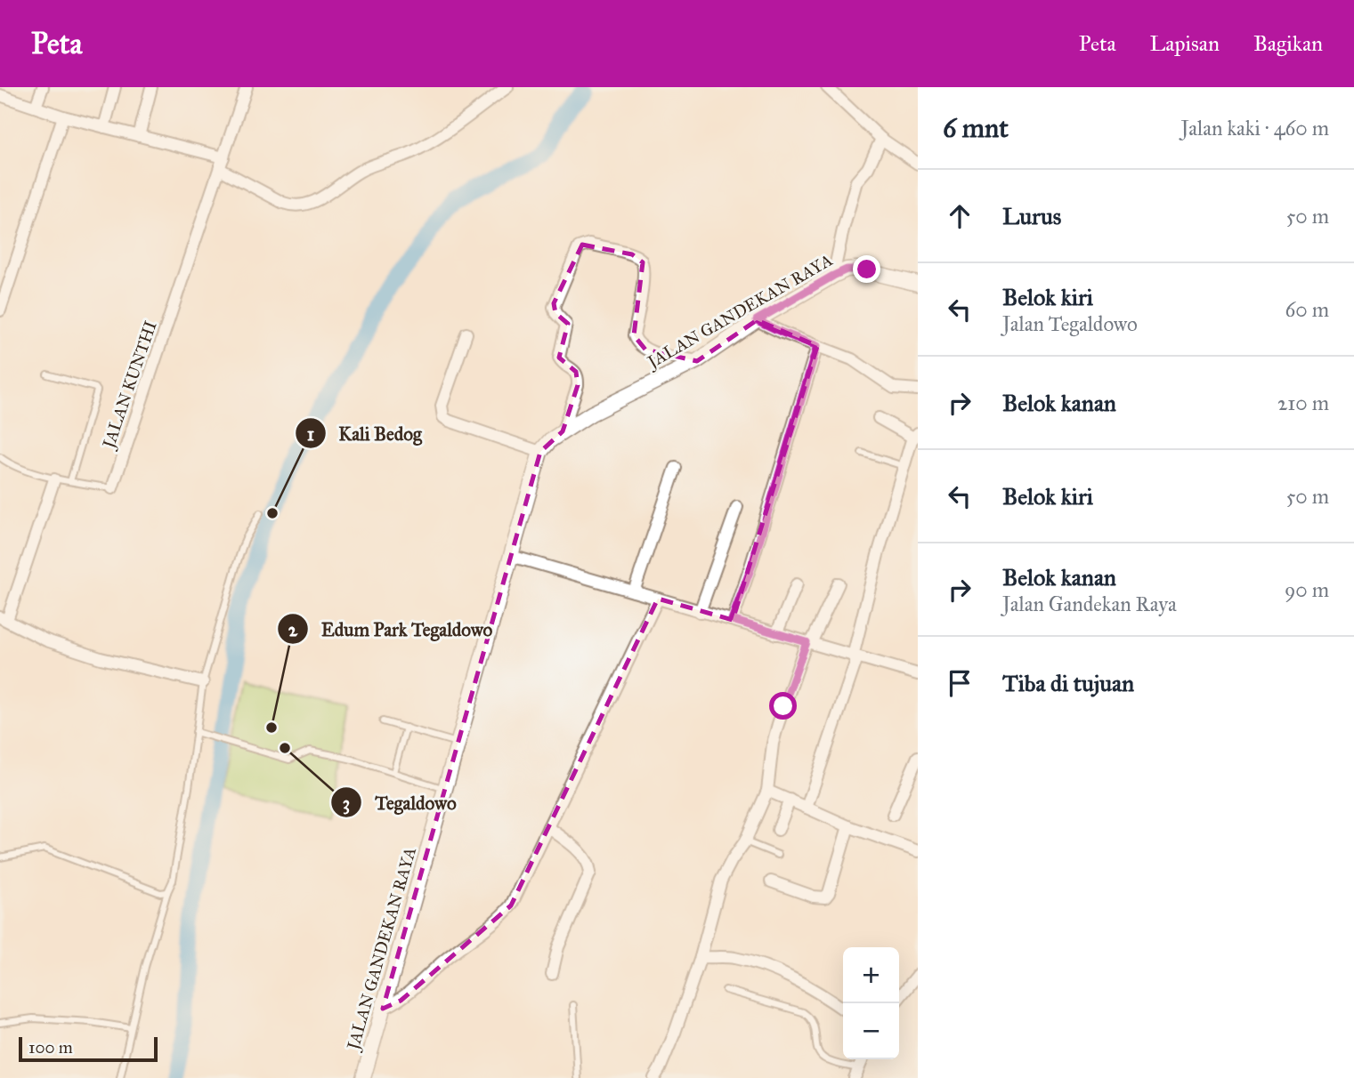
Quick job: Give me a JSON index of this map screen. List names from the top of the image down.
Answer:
{
  "streets": {
    "street": ["JALAN GANDEKAN RAYA", "JALAN KUNTHI"]
  },
  "places": ["Kali Bedog", "Edum Park Tegaldowo", "Tegaldowo"],
  "scale_bar": "100 m",
  "page": {
    "header": "Peta",
    "nav": ["Peta", "Lapisan", "Bagikan"],
    "heading": ["6 mnt", "Jalan kaki · 460 m"],
    "list": [
      ["Lurus", "50 m"],
      ["Belok kiri", "Jalan Tegaldowo", "60 m"],
      ["Belok kanan", "210 m"],
      ["Belok kiri", "50 m"],
      ["Belok kanan", "Jalan Gandekan Raya", "90 m"],
      "Tiba di tujuan"
    ],
    "map_buttons": ["+", "−"],
    "scale": "100 m"
  }
}
